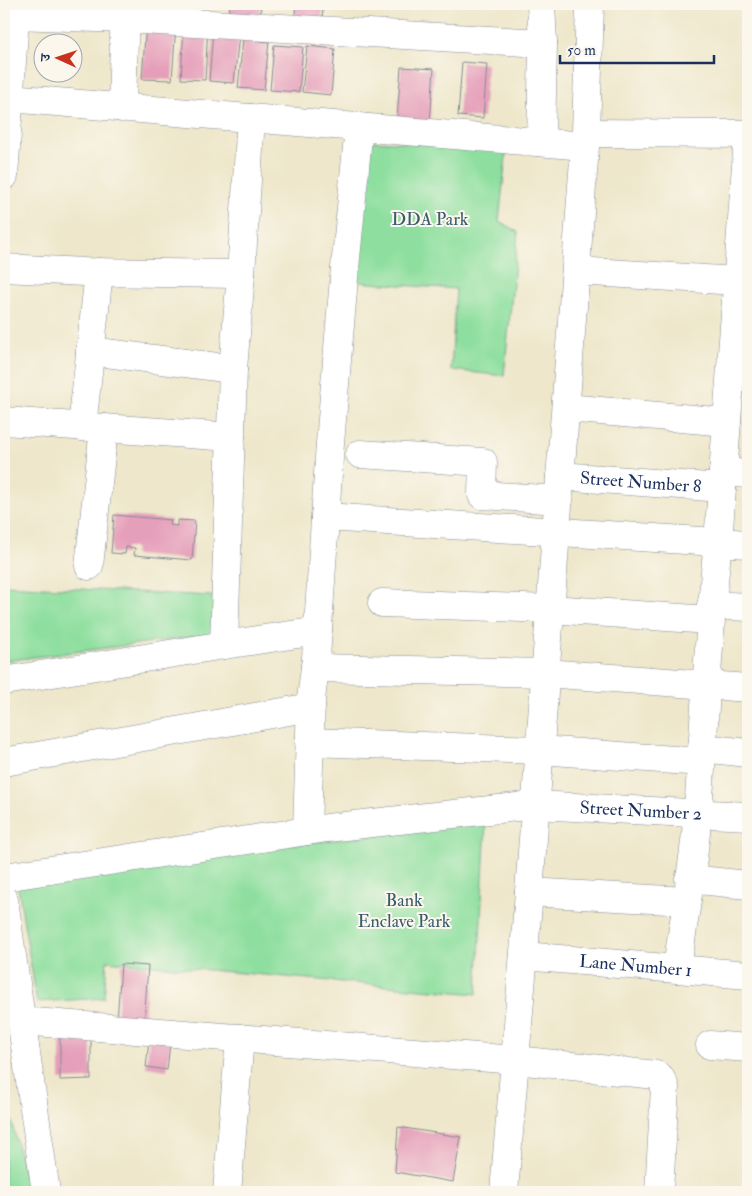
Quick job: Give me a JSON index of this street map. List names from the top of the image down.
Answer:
{
  "streets": {
    "street": ["Street Number 8", "Street Number 2", "Lane Number 1"]
  },
  "parks": ["DDA Park", "Bank Enclave Park"],
  "scale_bar": "50 m",
  "north": "left"
}
